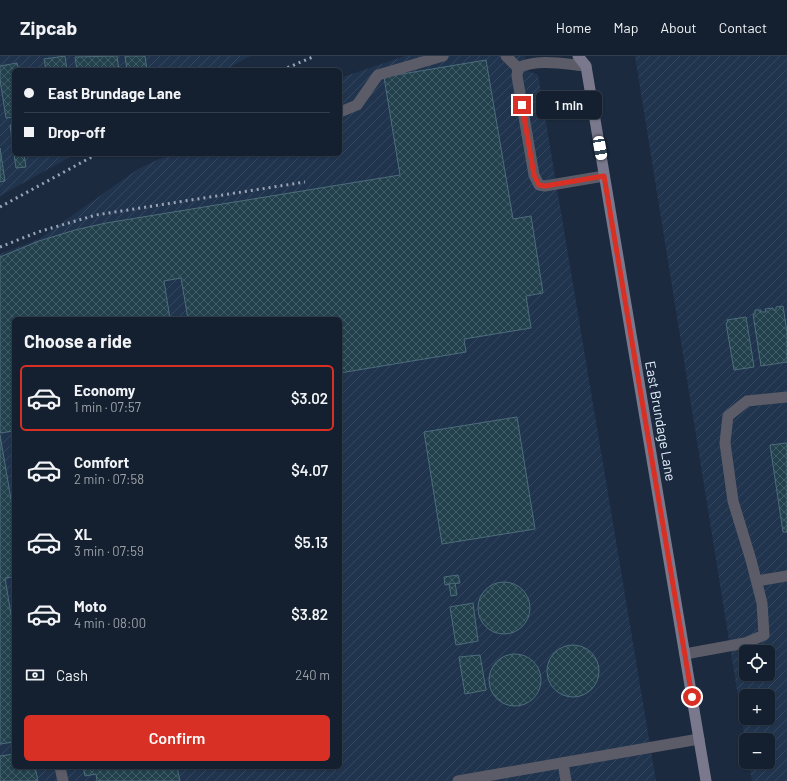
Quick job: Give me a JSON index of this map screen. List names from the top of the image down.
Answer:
{
  "streets": {
    "main road": ["East Brundage Lane"]
  },
  "page": {
    "header": "Zipcab",
    "nav": [
      "Home",
      "Map",
      "About",
      "Contact"
    ],
    "banner": ["East Brundage Lane", "Drop-off"],
    "bubble": "1 min",
    "heading": "Choose a ride",
    "list": [
      {
        "name": "Economy",
        "note": "1 min · 07:57",
        "value": "$3.02"
      },
      {
        "name": "Comfort",
        "note": "2 min · 07:58",
        "value": "$4.07"
      },
      {
        "name": "XL",
        "note": "3 min · 07:59",
        "value": "$5.13"
      },
      {
        "name": "Moto",
        "note": "4 min · 08:00",
        "value": "$3.82"
      }
    ],
    "map_buttons": ["+", "−"],
    "pay": ["Cash", "240 m"],
    "buttons": "Confirm"
  }
}
